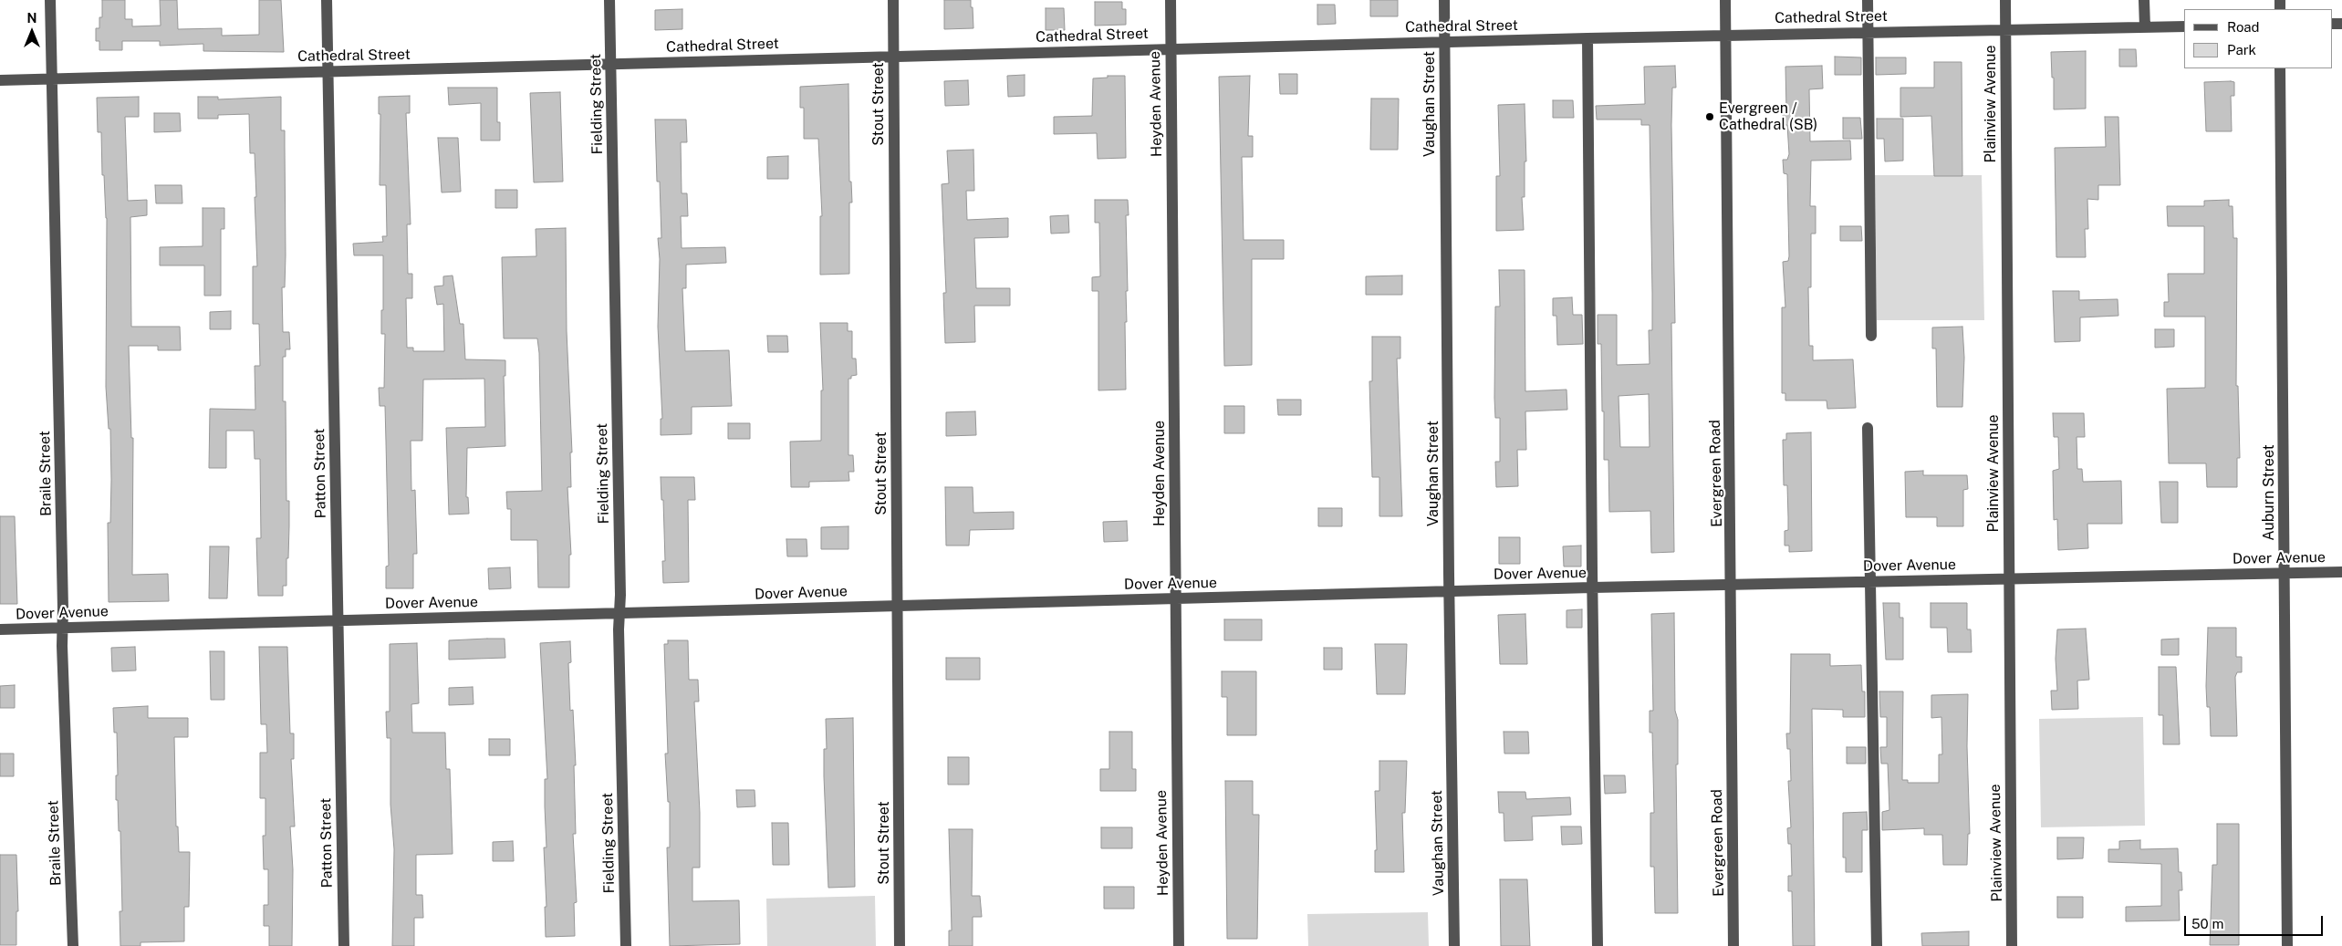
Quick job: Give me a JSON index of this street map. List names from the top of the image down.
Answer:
{
  "streets": {
    "street": [
      "Cathedral Street",
      "Fielding Street",
      "Stout Street",
      "Heyden Avenue",
      "Vaughan Street",
      "Plainview Avenue",
      "Braile Street",
      "Patton Street",
      "Evergreen Road",
      "Auburn Street",
      "Dover Avenue"
    ]
  },
  "crossings": [
    ["Cathedral Street", "Fielding Street"],
    ["Cathedral Street", "Stout Street"],
    ["Cathedral Street", "Heyden Avenue"],
    ["Cathedral Street", "Vaughan Street"],
    ["Cathedral Street", "Plainview Avenue"],
    ["Cathedral Street", "Braile Street"],
    ["Cathedral Street", "Patton Street"],
    ["Cathedral Street", "Evergreen Road"],
    ["Fielding Street", "Dover Avenue"],
    ["Stout Street", "Dover Avenue"],
    ["Heyden Avenue", "Dover Avenue"],
    ["Vaughan Street", "Dover Avenue"],
    ["Plainview Avenue", "Dover Avenue"],
    ["Braile Street", "Dover Avenue"],
    ["Patton Street", "Dover Avenue"],
    ["Evergreen Road", "Dover Avenue"],
    ["Auburn Street", "Dover Avenue"]
  ],
  "places": ["Evergreen / Cathedral (SB)"],
  "legend": ["Road", "Park"],
  "scale_bar": "50 m",
  "north": "top"
}
